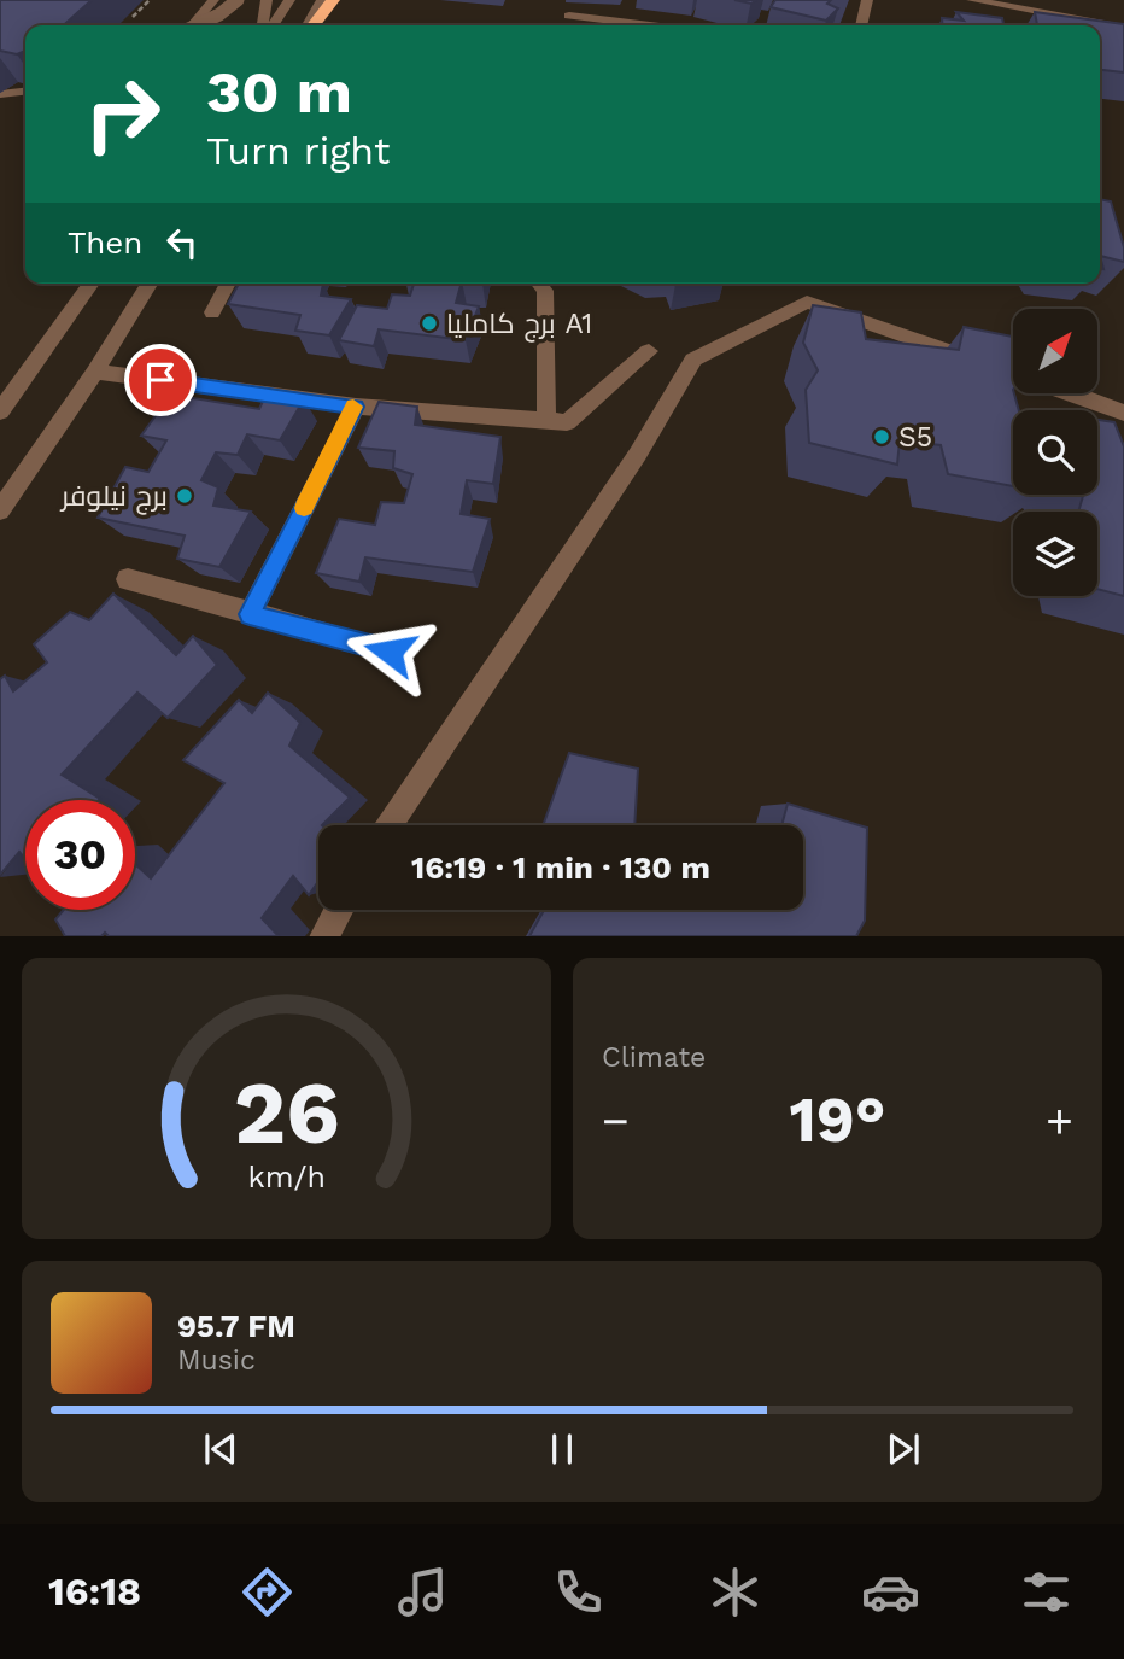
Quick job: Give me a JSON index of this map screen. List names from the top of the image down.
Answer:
{
  "places": ["برج کاملیا A1", "S5", "برج نیلوفر"],
  "north": "top right",
  "page": {
    "turn": ["30 m", "Turn right"],
    "then": "Then",
    "limit": "30",
    "trip": "16:19 · 1 min · 130 m",
    "tile": "Climate",
    "heat": ["−", "19°", "+"],
    "song": ["95.7 FM", "Music"],
    "tabs": "16:18",
    "gauge": ["26", "km/h"]
  }
}
